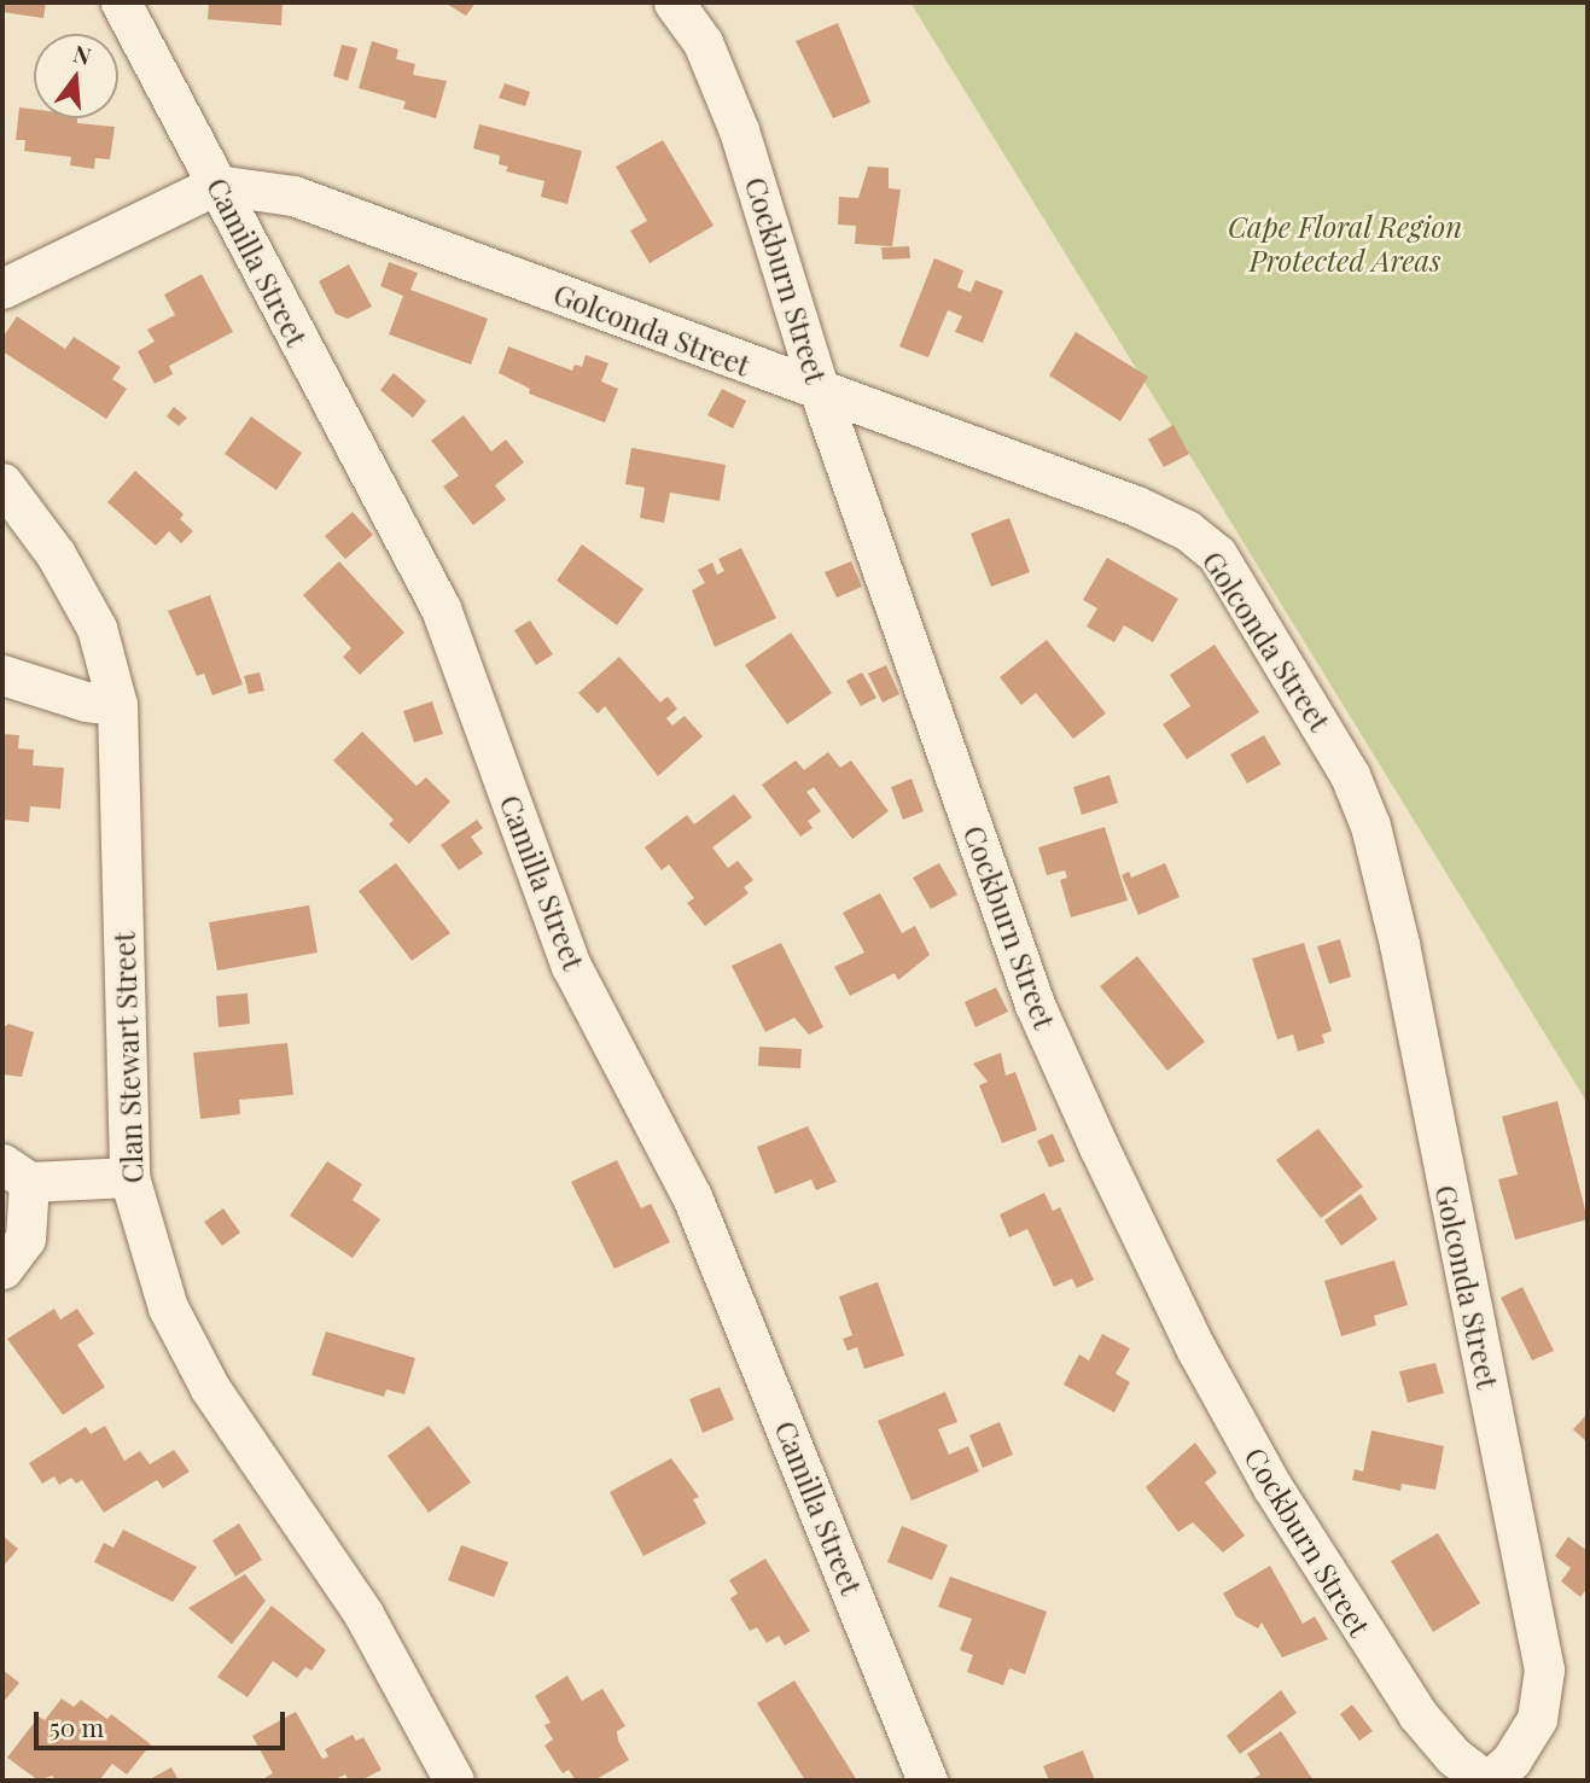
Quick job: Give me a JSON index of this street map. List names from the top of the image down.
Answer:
{
  "streets": {
    "street": [
      "Camilla Street",
      "Cockburn Street",
      "Golconda Street",
      "Clan Stewart Street"
    ]
  },
  "crossings": [
    ["Camilla Street", "Golconda Street"],
    ["Cockburn Street", "Golconda Street"]
  ],
  "parks": ["Cape Floral Region Protected Areas"],
  "scale_bar": "50 m",
  "north": "top"
}
